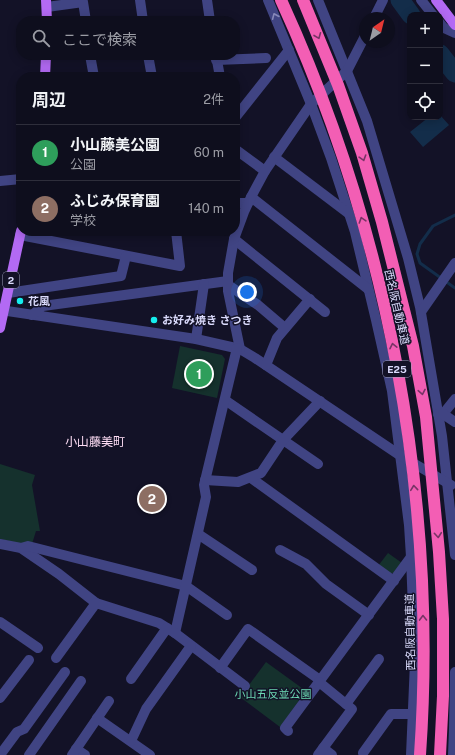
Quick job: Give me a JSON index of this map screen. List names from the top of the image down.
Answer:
{
  "streets": {
    "highway": ["西名阪自動車道", "E25"],
    "main road": ["2"]
  },
  "districts": ["小山藤美町"],
  "parks": ["小山五反並公園"],
  "places": ["花風", "お好み焼き さつき"],
  "north": "top right",
  "page": {
    "map_buttons": ["+", "−"],
    "search": "ここで検索",
    "heading": ["周辺", "2件"],
    "list": [
      {
        "mark": "1",
        "name": "小山藤美公園",
        "note": "公園",
        "value": "60 m"
      },
      {
        "mark": "2",
        "name": "ふじみ保育園",
        "note": "学校",
        "value": "140 m"
      }
    ],
    "pins": ["1", "2"]
  }
}
